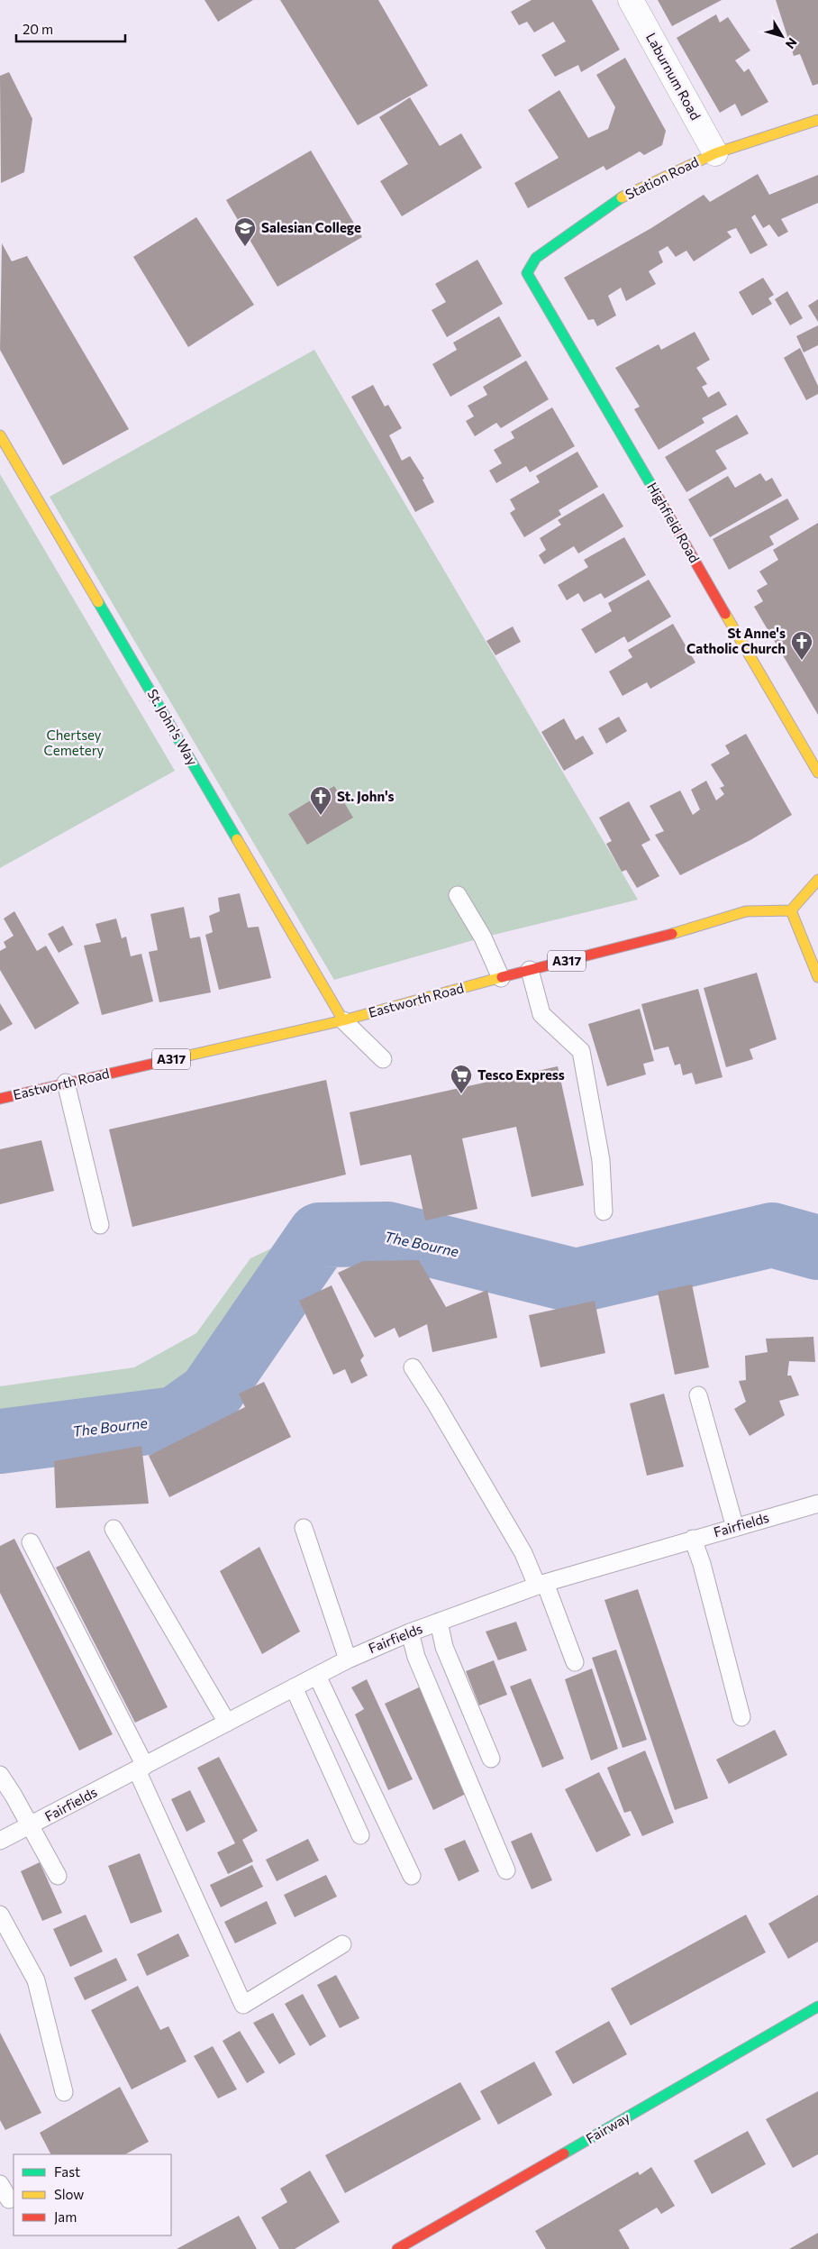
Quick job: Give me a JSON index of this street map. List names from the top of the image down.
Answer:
{
  "streets": {
    "street": [
      "Laburnum Road",
      "Station Road",
      "Highfield Road",
      "St. John's Way",
      "A317",
      "Eastworth Road",
      "Fairway"
    ],
    "lane": ["Fairfields"]
  },
  "crossings": [
    ["Laburnum Road", "Station Road"],
    ["Station Road", "Highfield Road"],
    ["St. John's Way", "Eastworth Road"]
  ],
  "water": ["The Bourne"],
  "parks": ["Chertsey Cemetery"],
  "places": {
    "school or university": ["Salesian College"],
    "church": ["St Anne's Catholic Church", "St. John's"],
    "supermarket": ["Tesco Express"]
  },
  "legend": ["Fast", "Slow", "Jam"],
  "scale_bar": "20 m",
  "north": "bottom right"
}
